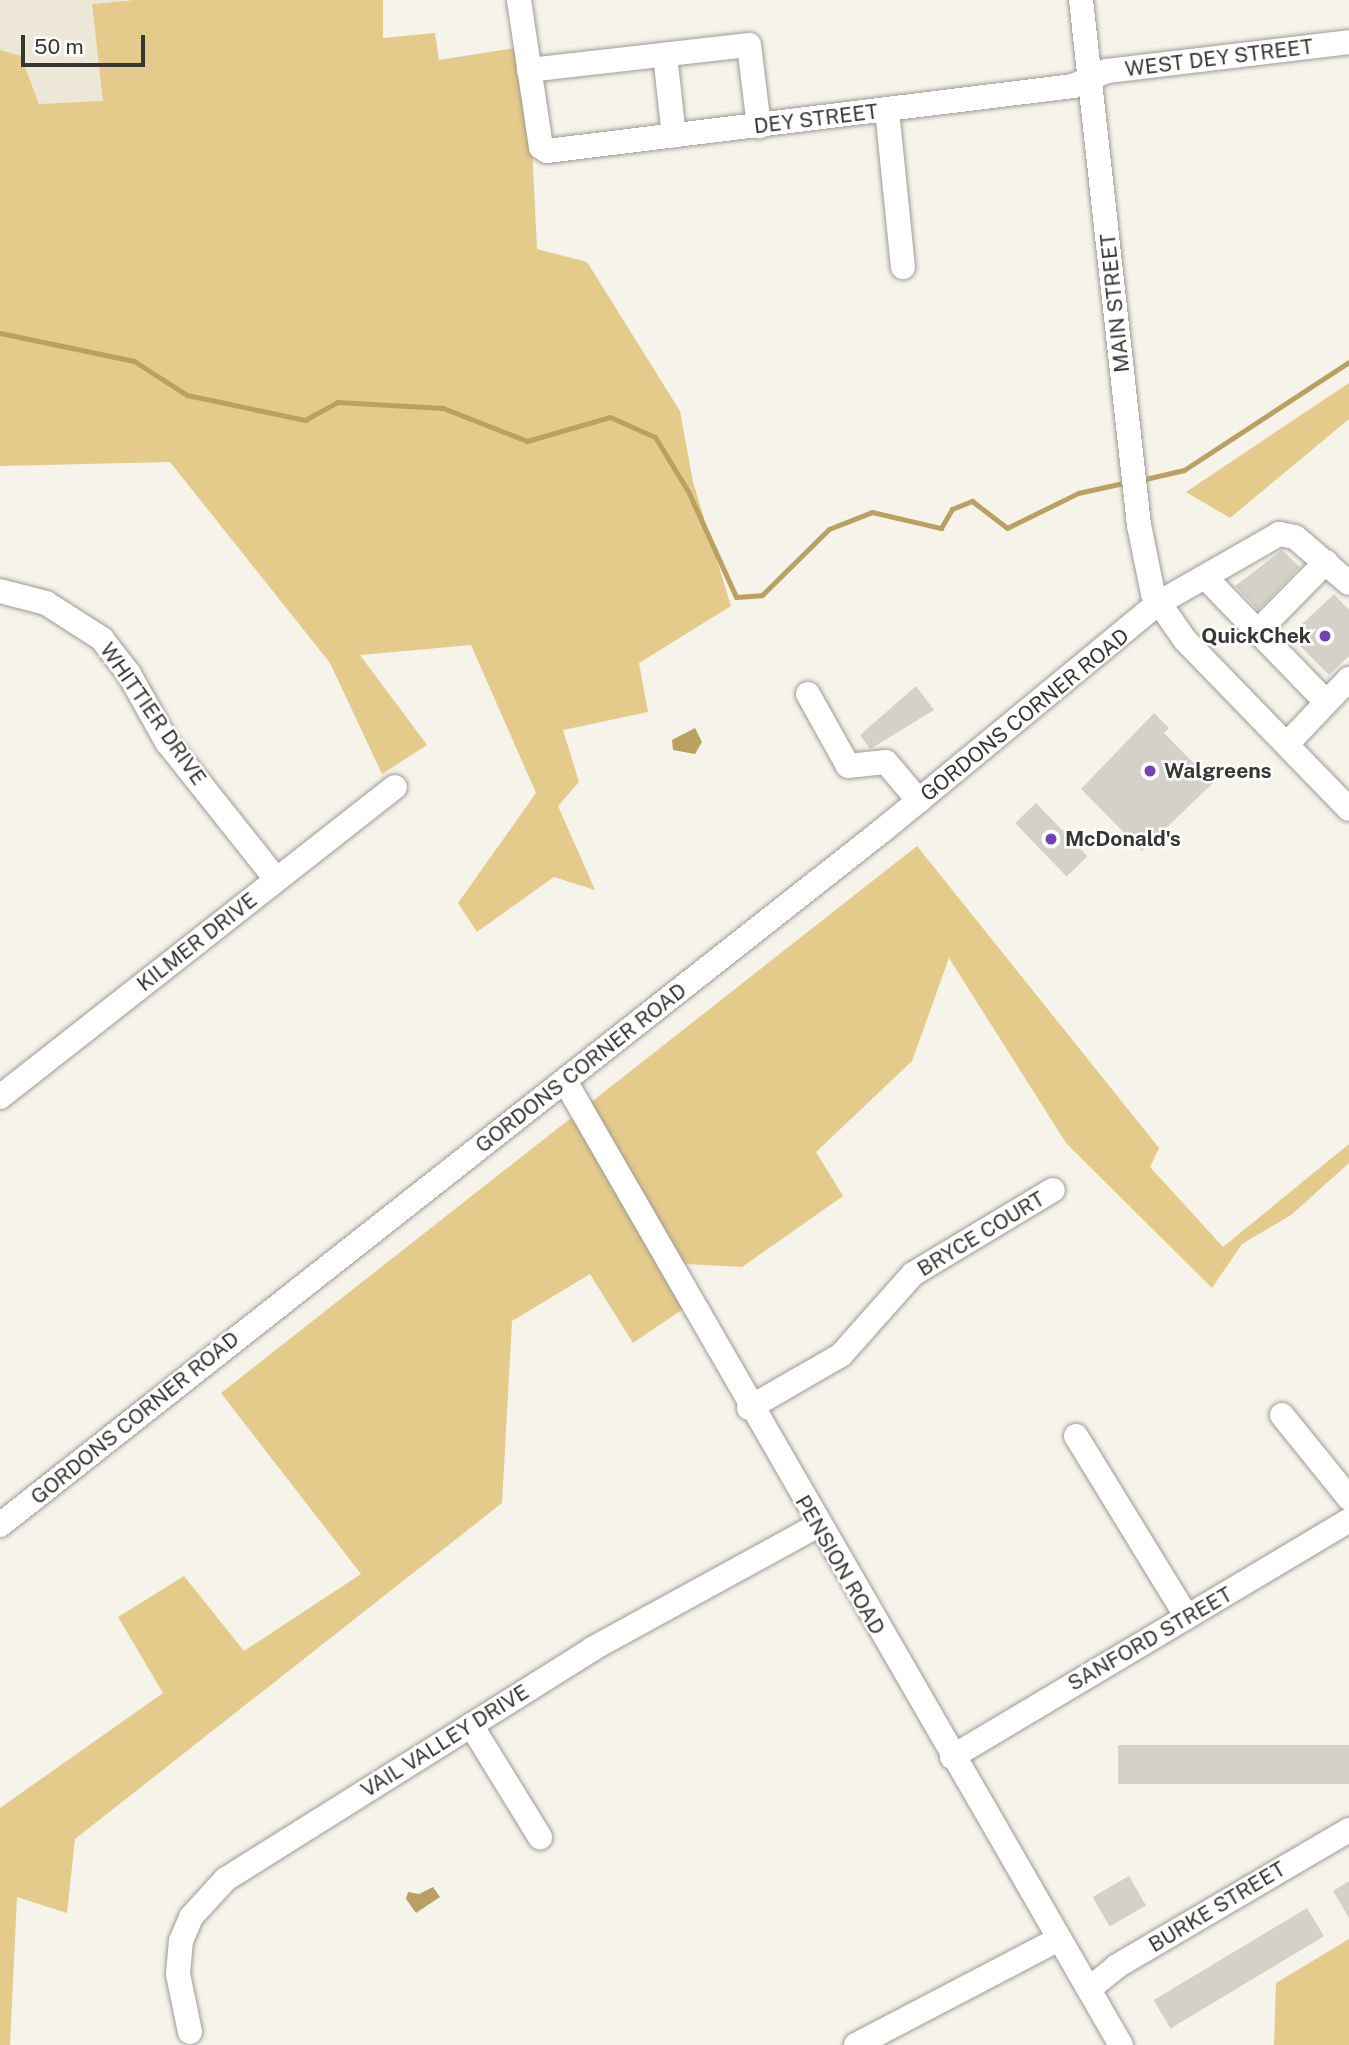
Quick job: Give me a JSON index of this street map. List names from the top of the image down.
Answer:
{
  "streets": {
    "street": [
      "WEST DEY STREET",
      "DEY STREET",
      "MAIN STREET",
      "WHITTIER DRIVE",
      "GORDONS CORNER ROAD",
      "KILMER DRIVE",
      "BRYCE COURT",
      "PENSION ROAD",
      "SANFORD STREET",
      "VAIL VALLEY DRIVE",
      "BURKE STREET"
    ]
  },
  "crossings": [
    ["WEST DEY STREET", "DEY STREET"],
    ["WEST DEY STREET", "MAIN STREET"],
    ["DEY STREET", "MAIN STREET"],
    ["MAIN STREET", "GORDONS CORNER ROAD"],
    ["WHITTIER DRIVE", "KILMER DRIVE"],
    ["GORDONS CORNER ROAD", "PENSION ROAD"],
    ["BRYCE COURT", "PENSION ROAD"],
    ["PENSION ROAD", "SANFORD STREET"],
    ["PENSION ROAD", "VAIL VALLEY DRIVE"],
    ["PENSION ROAD", "BURKE STREET"]
  ],
  "places": ["QuickChek", "Walgreens", "McDonald's"],
  "scale_bar": "50 m"
}
